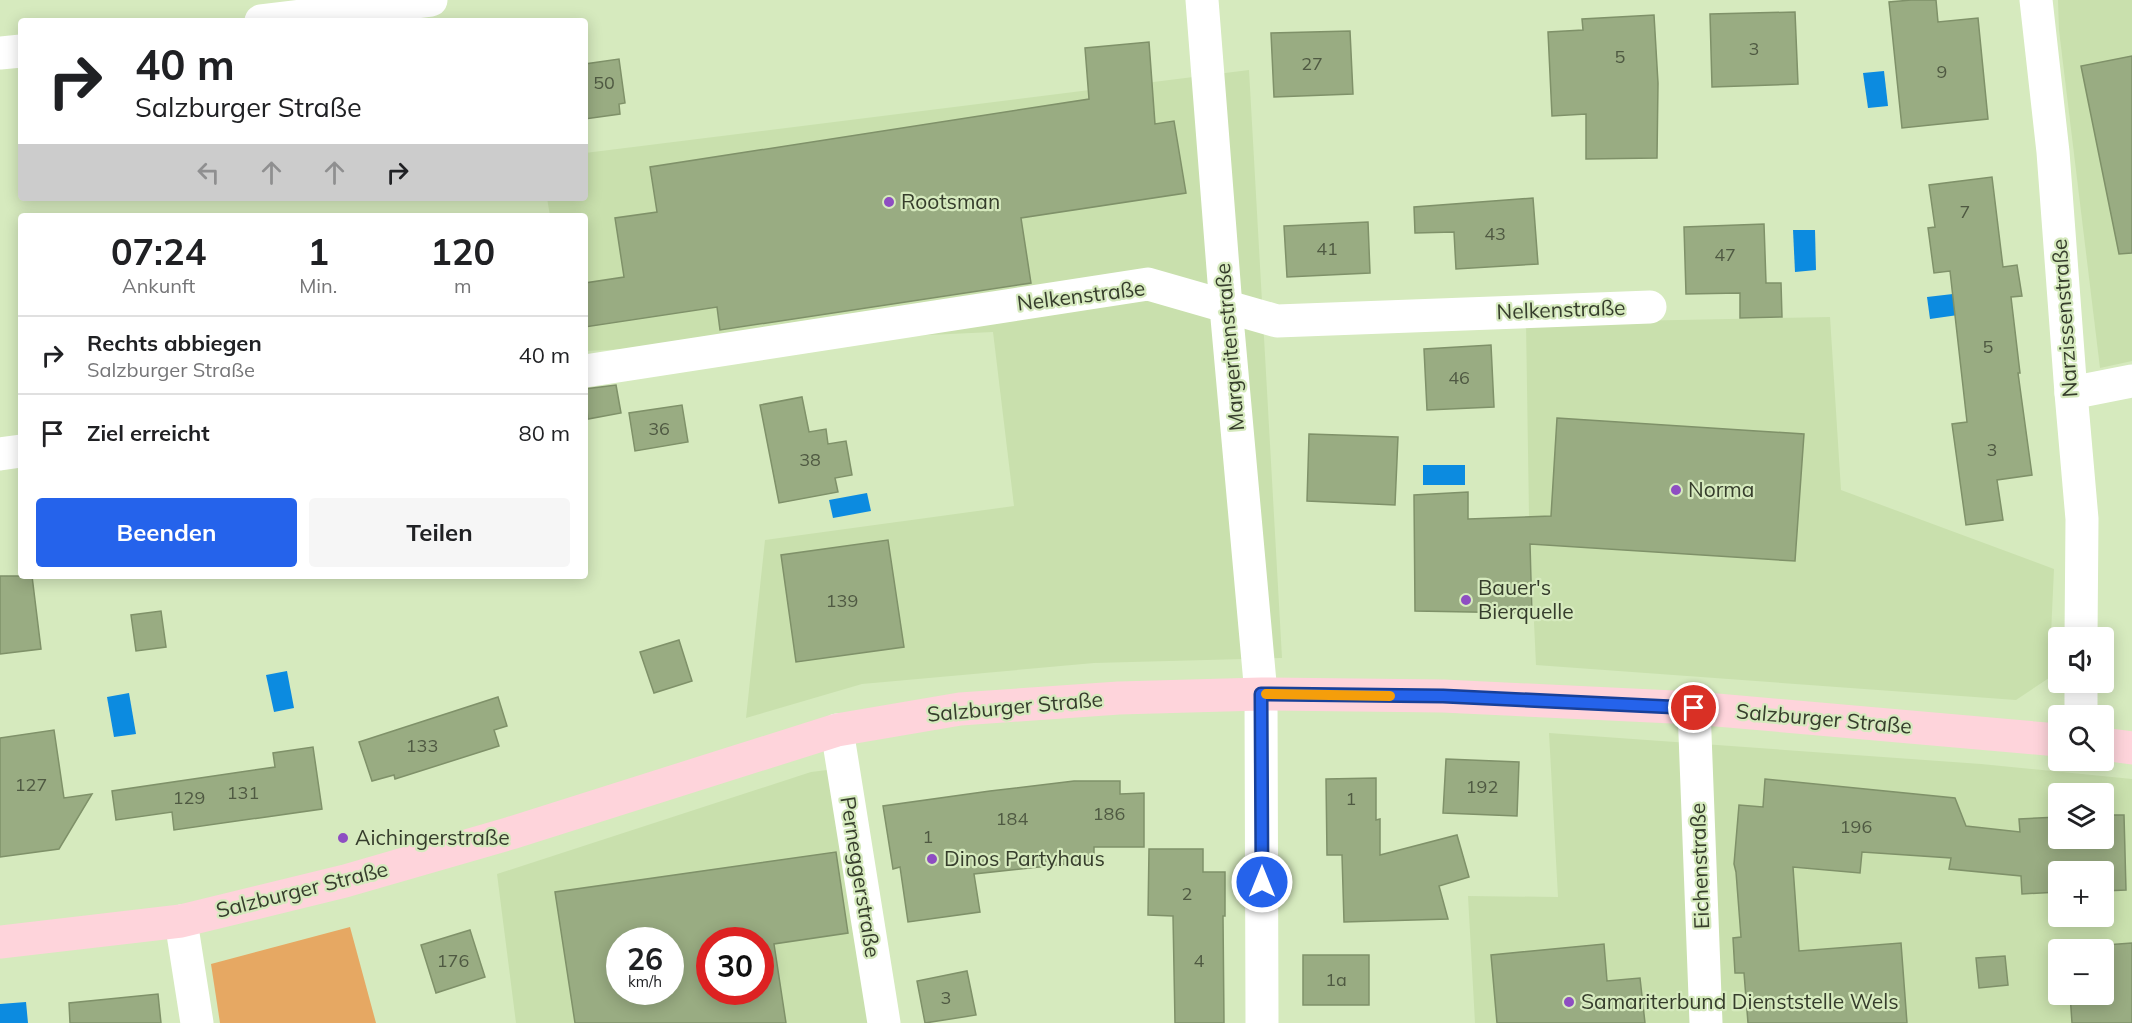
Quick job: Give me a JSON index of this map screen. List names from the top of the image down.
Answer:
{
  "streets": {
    "main road": ["Salzburger Straße"],
    "street": [
      "Nelkenstraße",
      "Narzissenstraße",
      "Margeritenstraße",
      "Eichenstraße",
      "Perneggerstraße"
    ]
  },
  "crossings": [
    ["Nelkenstraße", "Margeritenstraße"],
    ["Margeritenstraße", "Salzburger Straße"],
    ["Salzburger Straße", "Eichenstraße"],
    ["Salzburger Straße", "Perneggerstraße"]
  ],
  "places": [
    "Rootsman",
    "Norma",
    "Bauer's Bierquelle",
    "Aichingerstraße",
    "Dinos Partyhaus",
    "Samariterbund Dienststelle Wels"
  ],
  "house_numbers": [
    "3",
    "5",
    "27",
    "9",
    "50",
    "7",
    "43",
    "41",
    "47",
    "5",
    "46",
    "36",
    "3",
    "38",
    "139",
    "133",
    "127",
    "192",
    "131",
    "129",
    "1",
    "186",
    "184",
    "196",
    "1",
    "2",
    "176",
    "4",
    "1a",
    "3"
  ],
  "page": {
    "turn": ["40 m", "Salzburger Straße"],
    "eta": [
      "07:24",
      "Ankunft",
      "1",
      "Min.",
      "120",
      "m"
    ],
    "list": [
      {
        "name": "Rechts abbiegen",
        "note": "Salzburger Straße",
        "value": "40 m"
      },
      {
        "name": "Ziel erreicht",
        "value": "80 m"
      }
    ],
    "buttons": ["Beenden", "Teilen"],
    "map_buttons": ["+", "−"],
    "speed": "26 km/h",
    "limit": "30"
  }
}
